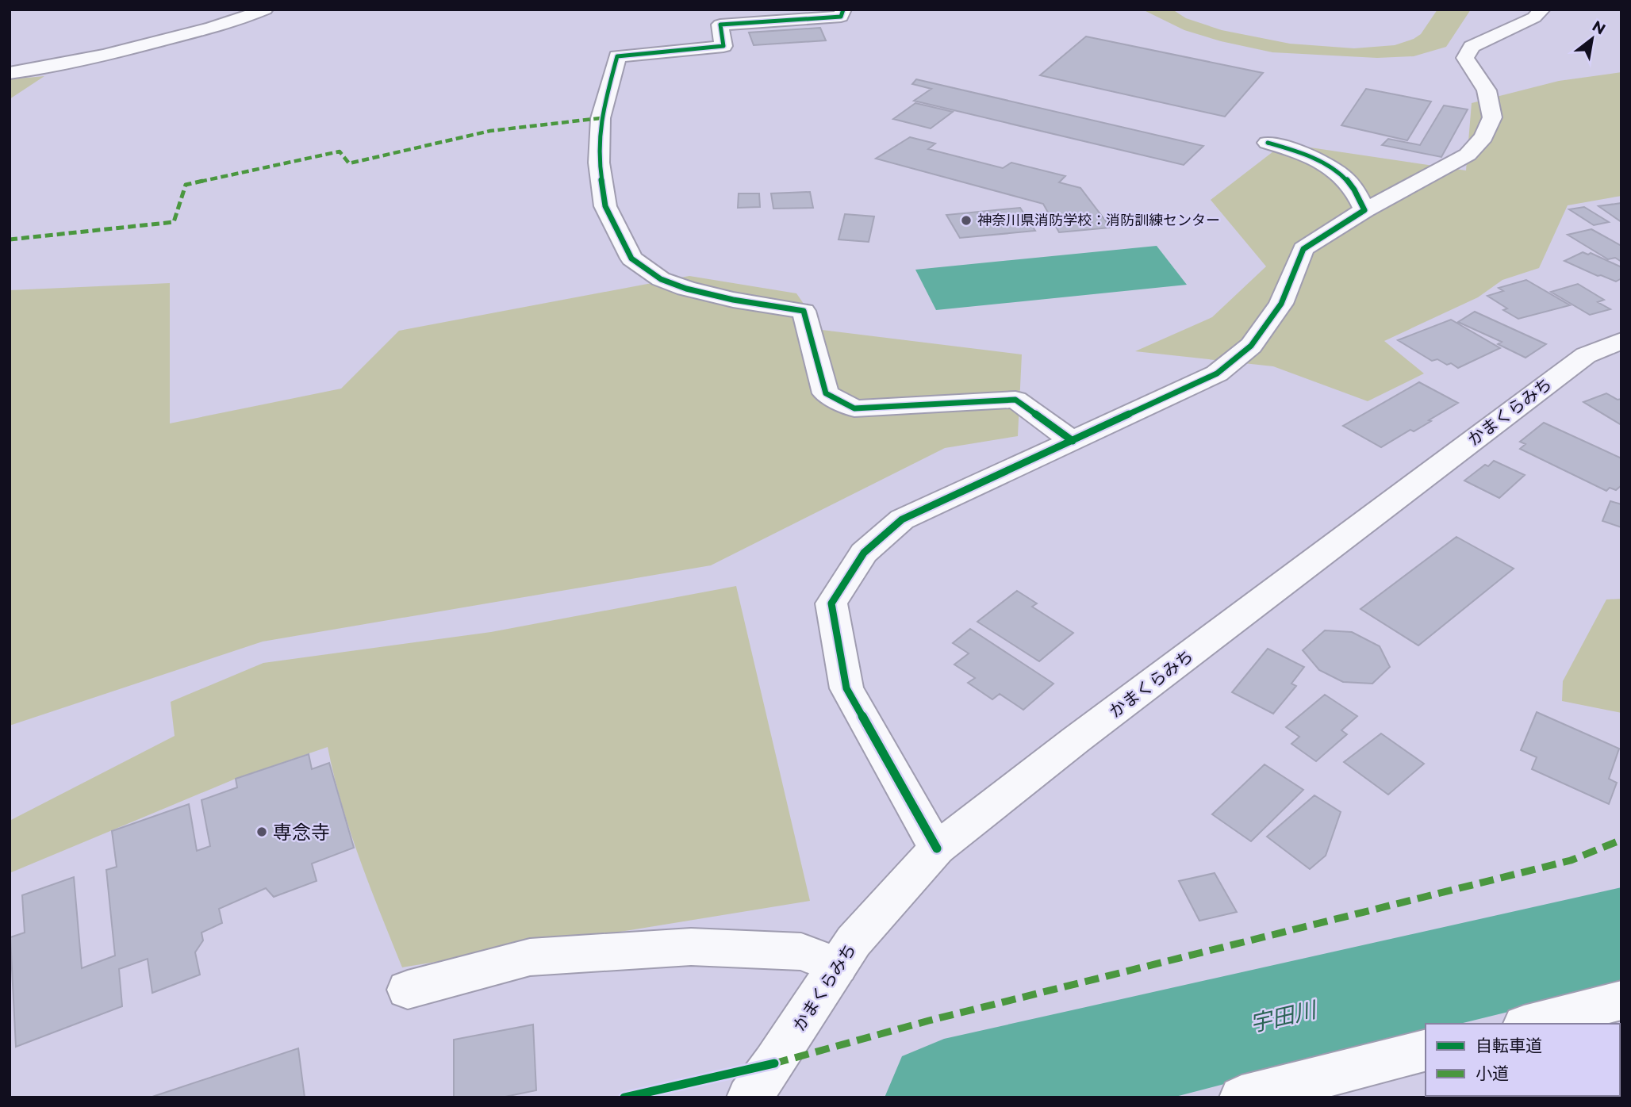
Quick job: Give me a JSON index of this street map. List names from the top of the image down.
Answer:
{
  "streets": {
    "street": ["かまくらみち"]
  },
  "water": ["宇田川"],
  "places": ["神奈川県消防学校：消防訓練センター", "専念寺"],
  "legend": ["自転車道", "小道"],
  "north": "top right"
}
